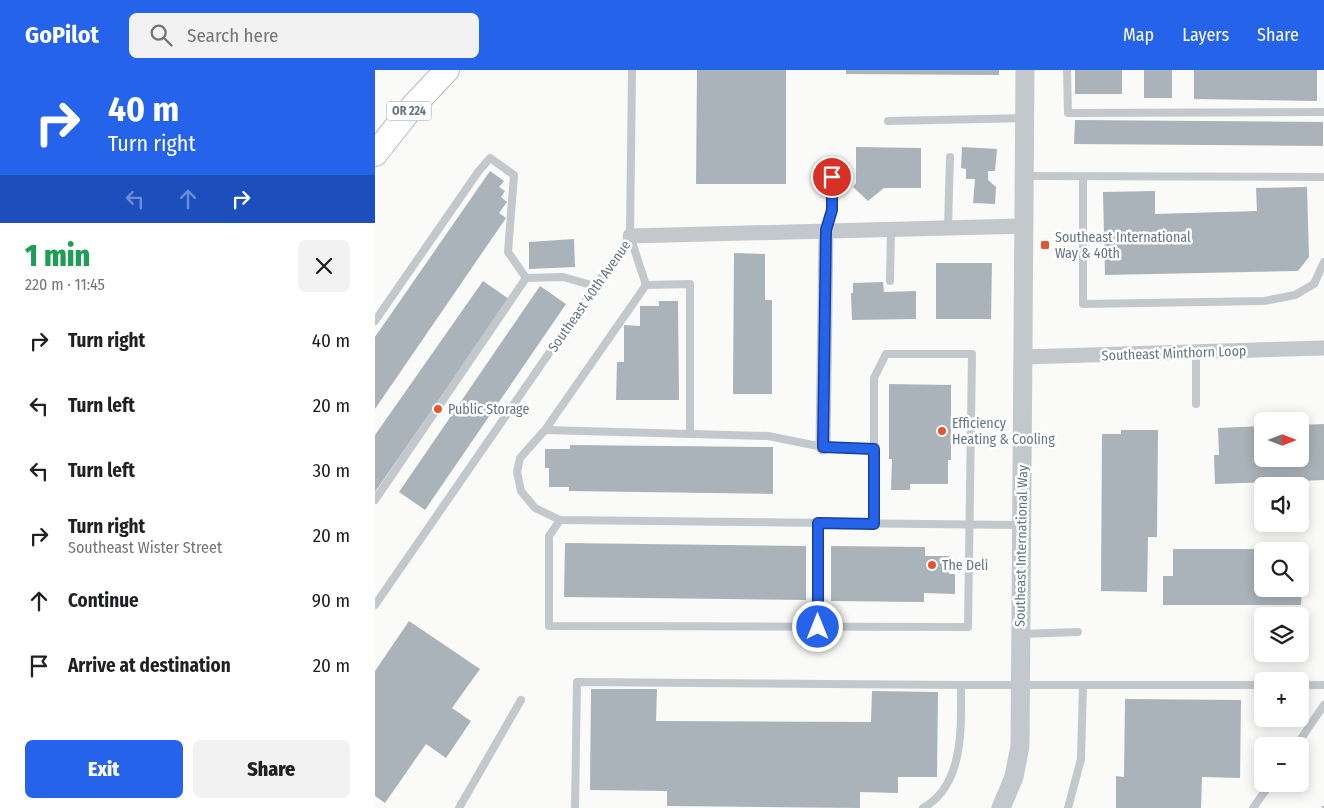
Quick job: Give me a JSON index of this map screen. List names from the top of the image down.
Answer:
{
  "streets": {
    "highway": ["OR 224"],
    "street": ["Southeast 40th Avenue", "Southeast Minthorn Loop", "Southeast International Way"]
  },
  "crossings": [
    ["Southeast 40th Avenue", "Southeast International Way"],
    ["Southeast Minthorn Loop", "Southeast International Way"]
  ],
  "places": {
    "transit": ["Southeast International Way & 40th"],
    "other": ["Public Storage", "Efficiency Heating & Cooling", "The Deli"]
  },
  "north": "right",
  "page": {
    "header": "GoPilot",
    "search": "Search here",
    "nav": ["Map", "Layers", "Share"],
    "turn": ["40 m", "Turn right"],
    "heading": ["1 min", "220 m · 11:45"],
    "list": [
      {
        "name": "Turn right",
        "value": "40 m"
      },
      {
        "name": "Turn left",
        "value": "20 m"
      },
      {
        "name": "Turn left",
        "value": "30 m"
      },
      {
        "name": "Turn right",
        "note": "Southeast Wister Street",
        "value": "20 m"
      },
      {
        "name": "Continue",
        "value": "90 m"
      },
      {
        "name": "Arrive at destination",
        "value": "20 m"
      }
    ],
    "map_buttons": ["+", "−"],
    "buttons": ["Exit", "Share"]
  }
}
